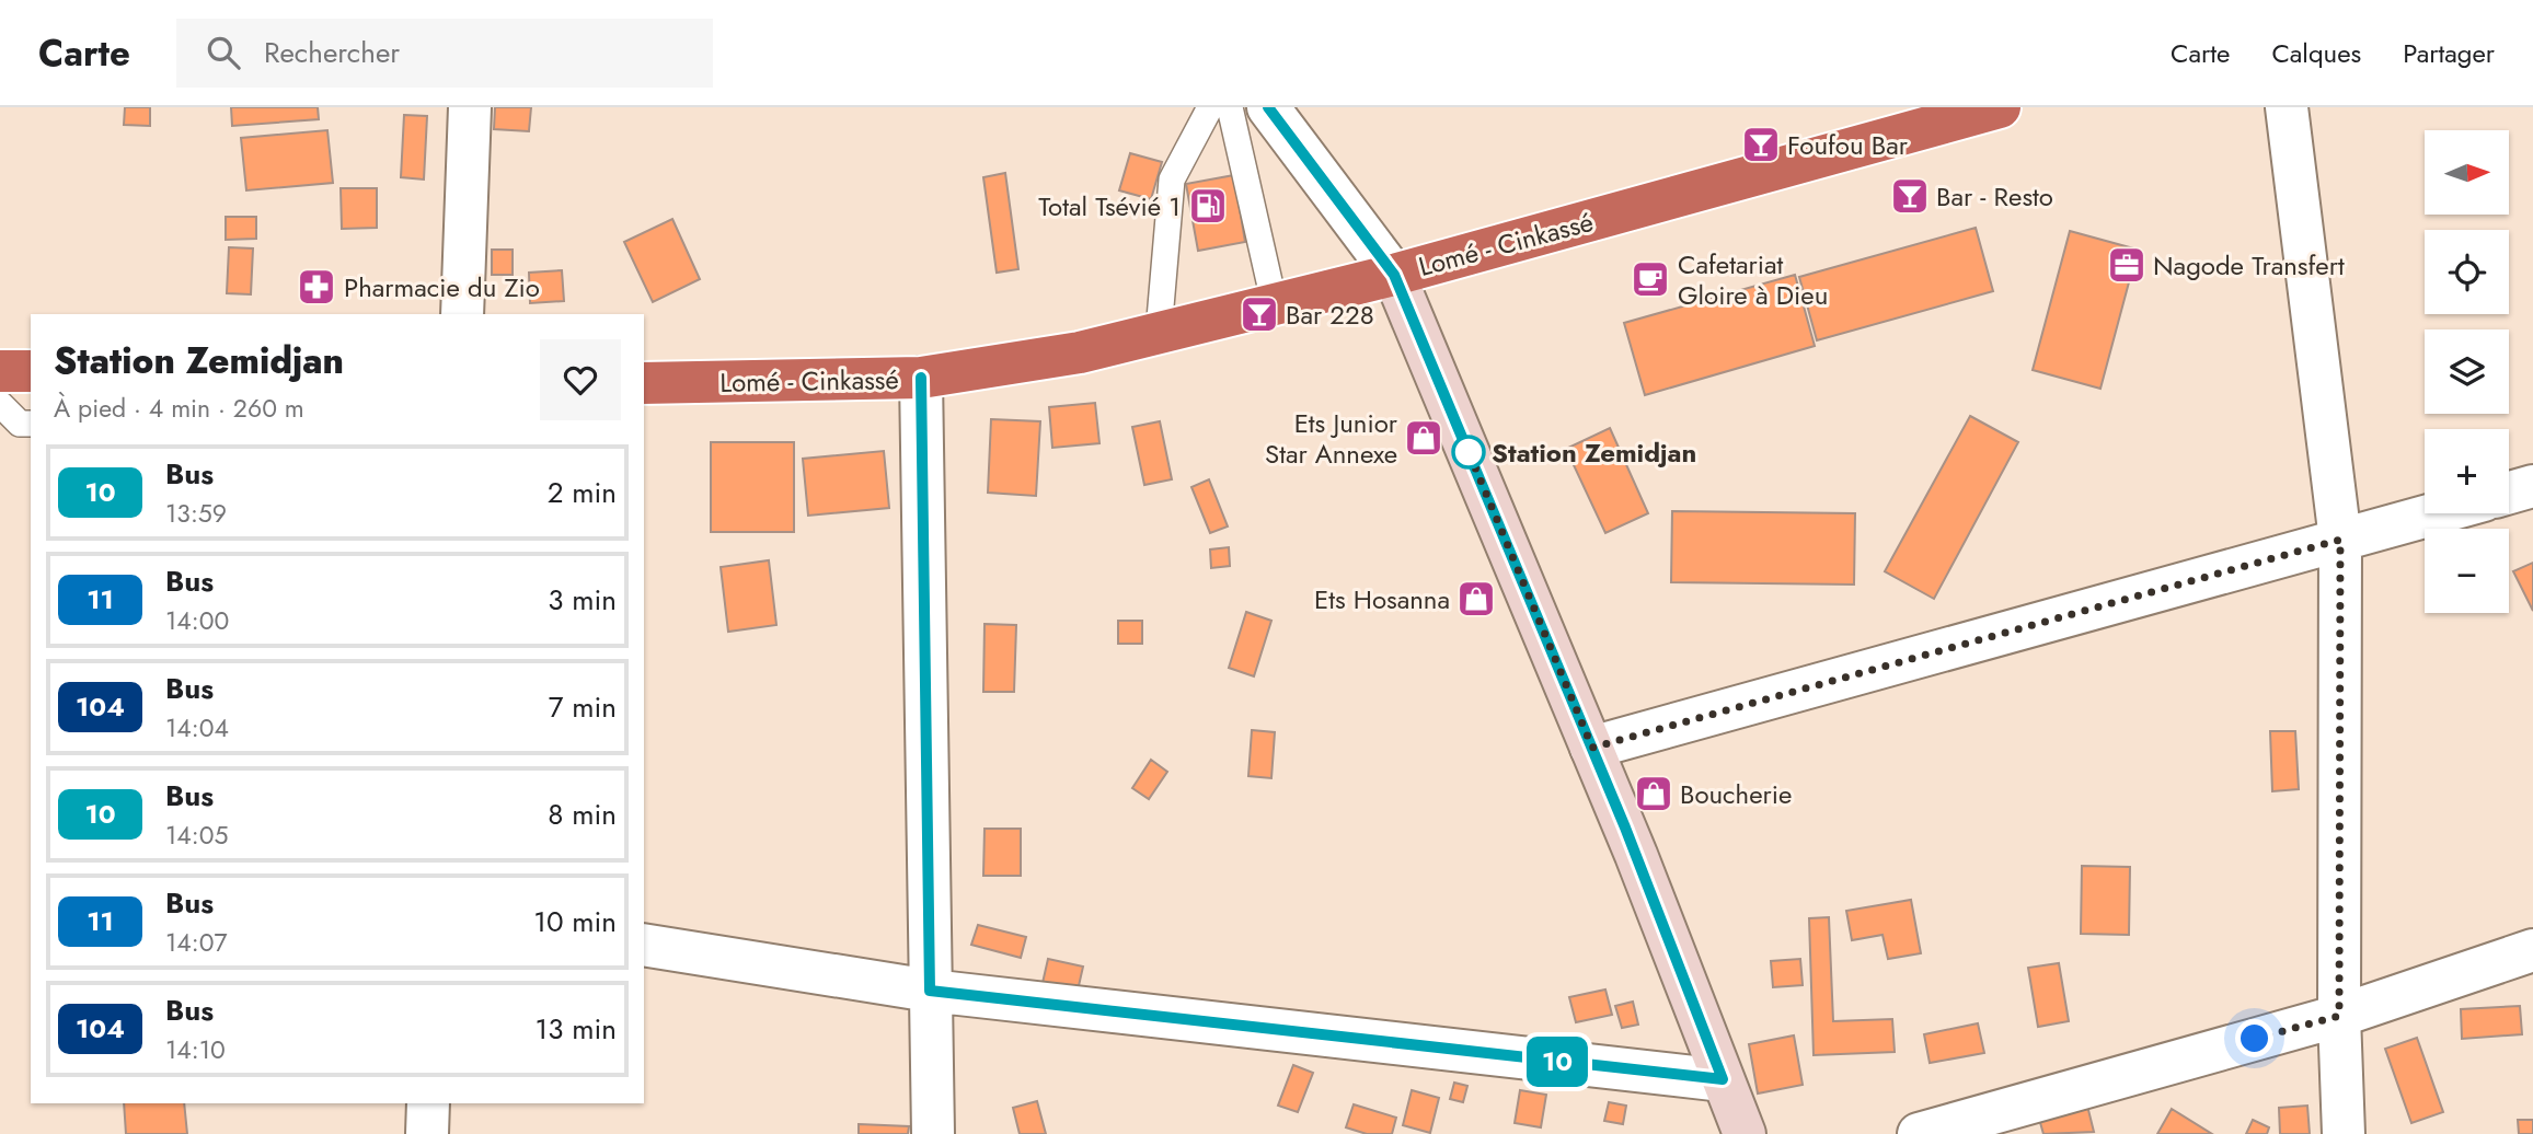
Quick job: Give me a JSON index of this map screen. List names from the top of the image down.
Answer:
{
  "streets": {
    "highway": ["Lomé - Cinkassé"]
  },
  "places": {
    "bar": ["Foufou Bar", "Bar - Resto", "Bar 228"],
    "fuel station": ["Total Tsévié 1"],
    "office": ["Nagode Transfert"],
    "cafe": ["Cafetariat Gloire à Dieu"],
    "pharmacy": ["Pharmacie du Zio"],
    "shop": ["Ets Junior Star Annexe", "Ets Hosanna", "Boucherie"],
    "other": ["Station Zemidjan"]
  },
  "lines": ["bus line 10"],
  "north": "right",
  "page": {
    "header": "Carte",
    "search": "Rechercher",
    "nav": ["Carte", "Calques", "Partager"],
    "on_map": "10",
    "map_buttons": ["+", "−"],
    "heading": ["Station Zemidjan", "À pied · 4 min · 260 m"],
    "list": [
      {
        "mark": "10",
        "name": "Bus",
        "note": "13:59",
        "value": "2 min"
      },
      {
        "mark": "11",
        "name": "Bus",
        "note": "14:00",
        "value": "3 min"
      },
      {
        "mark": "104",
        "name": "Bus",
        "note": "14:04",
        "value": "7 min"
      },
      {
        "mark": "10",
        "name": "Bus",
        "note": "14:05",
        "value": "8 min"
      },
      {
        "mark": "11",
        "name": "Bus",
        "note": "14:07",
        "value": "10 min"
      },
      {
        "mark": "104",
        "name": "Bus",
        "note": "14:10",
        "value": "13 min"
      }
    ]
  }
}
